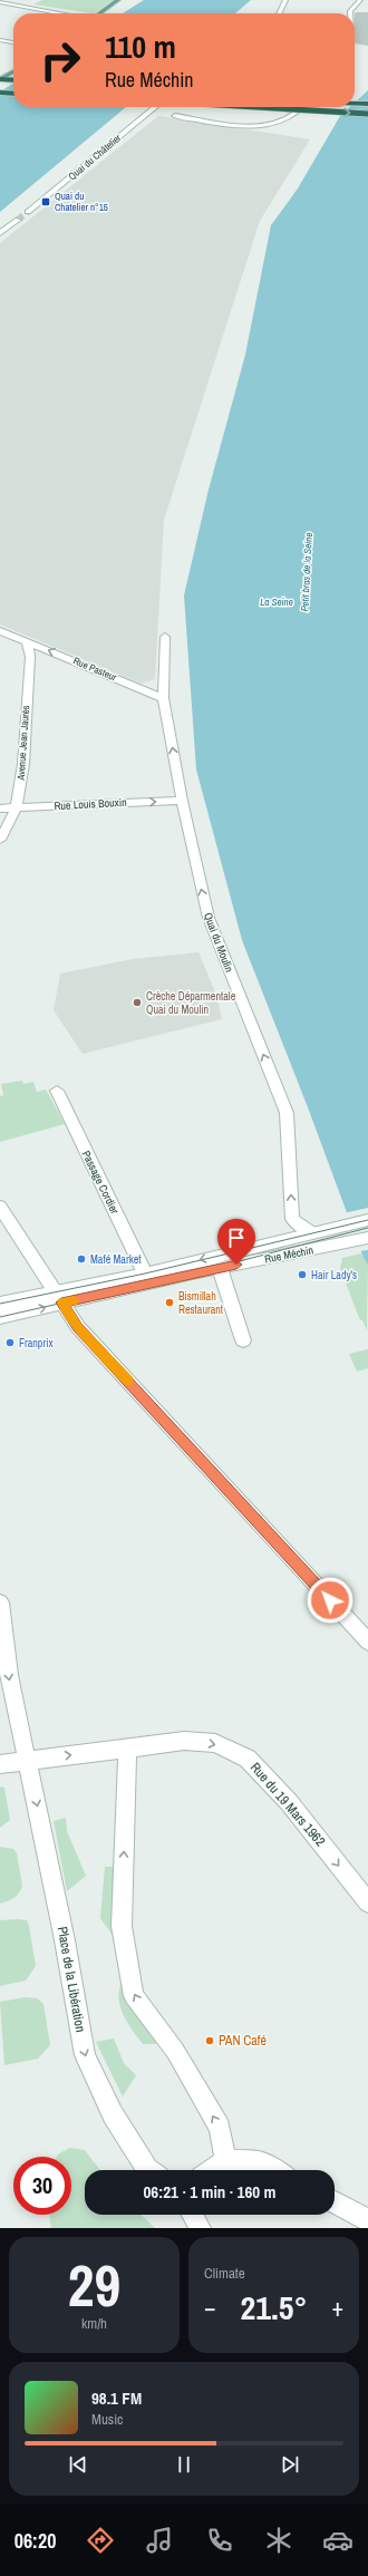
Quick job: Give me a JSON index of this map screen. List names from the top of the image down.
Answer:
{
  "streets": {
    "street": [
      "Quai du Châtelier",
      "Rue Pasteur",
      "Avenue Jean Jaurès",
      "Rue Louis Bouxin",
      "Quai du Moulin",
      "Passage Cordier",
      "Rue Méchin",
      "Rue du 19 Mars 1962",
      "Place de la Libération"
    ]
  },
  "crossings": [
    ["Rue Pasteur", "Avenue Jean Jaurès"],
    ["Rue Pasteur", "Quai du Moulin"],
    ["Avenue Jean Jaurès", "Rue Louis Bouxin"],
    ["Rue Louis Bouxin", "Quai du Moulin"],
    ["Quai du Moulin", "Rue Méchin"],
    ["Passage Cordier", "Rue Méchin"],
    ["Rue du 19 Mars 1962", "Place de la Libération"]
  ],
  "one_way": [
    "Rue Pasteur",
    "Rue Louis Bouxin",
    "Quai du Moulin",
    "Rue du 19 Mars 1962"
  ],
  "water": ["Petit bras de la Seine", "La Seine"],
  "places": {
    "transit": ["Quai du Chatelier n°15"],
    "other": [
      "Crèche Déparmentale Quai du Moulin",
      "Mafé Market",
      "Hair Lady's",
      "Bismillah Restaurant",
      "Franprix",
      "PAN Café"
    ]
  },
  "page": {
    "turn": ["110 m", "Rue Méchin"],
    "limit": "30",
    "trip": "06:21 · 1 min · 160 m",
    "tile": [
      ["29", "km/h"],
      "Climate"
    ],
    "heat": ["−", "21.5°", "+"],
    "song": ["98.1 FM", "Music"],
    "tabs": "06:20"
  }
}
